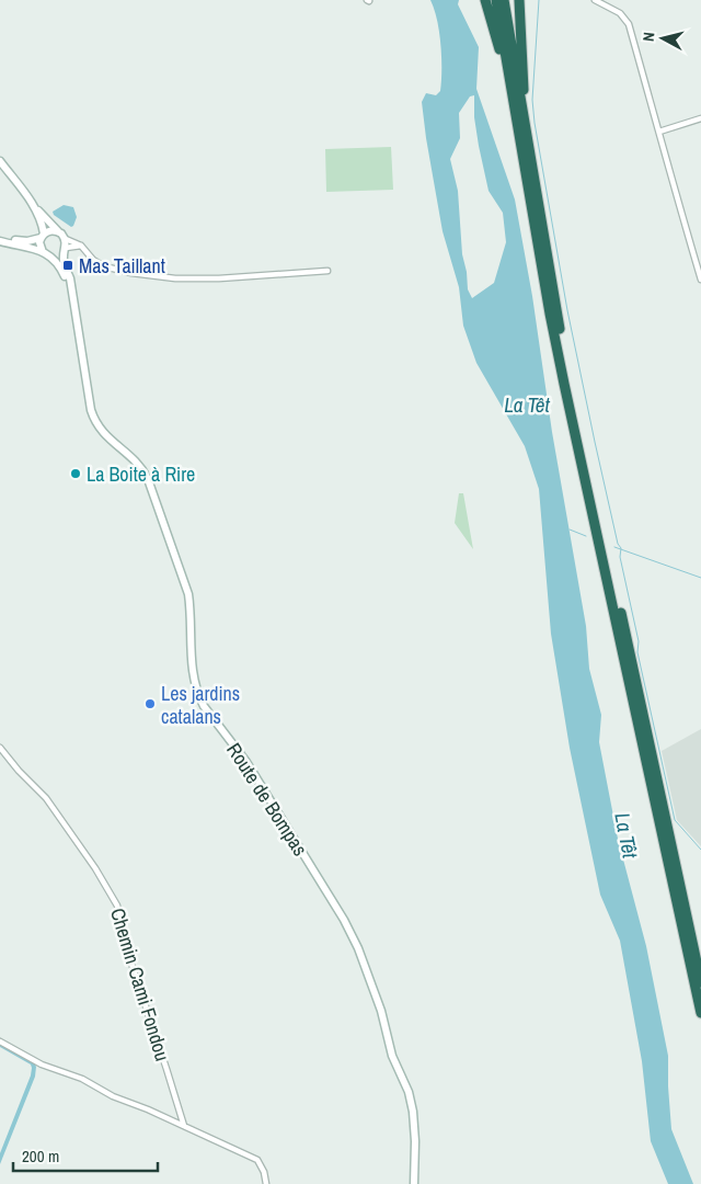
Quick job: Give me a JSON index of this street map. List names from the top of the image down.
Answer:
{
  "streets": {
    "main road": ["Route de Bompas"],
    "street": ["Chemin Cami Fondou"]
  },
  "water": ["La Têt"],
  "places": {
    "transit": ["Mas Taillant"],
    "other": ["La Boite à Rire", "Les jardins catalans"]
  },
  "scale_bar": "200 m",
  "north": "left"
}
